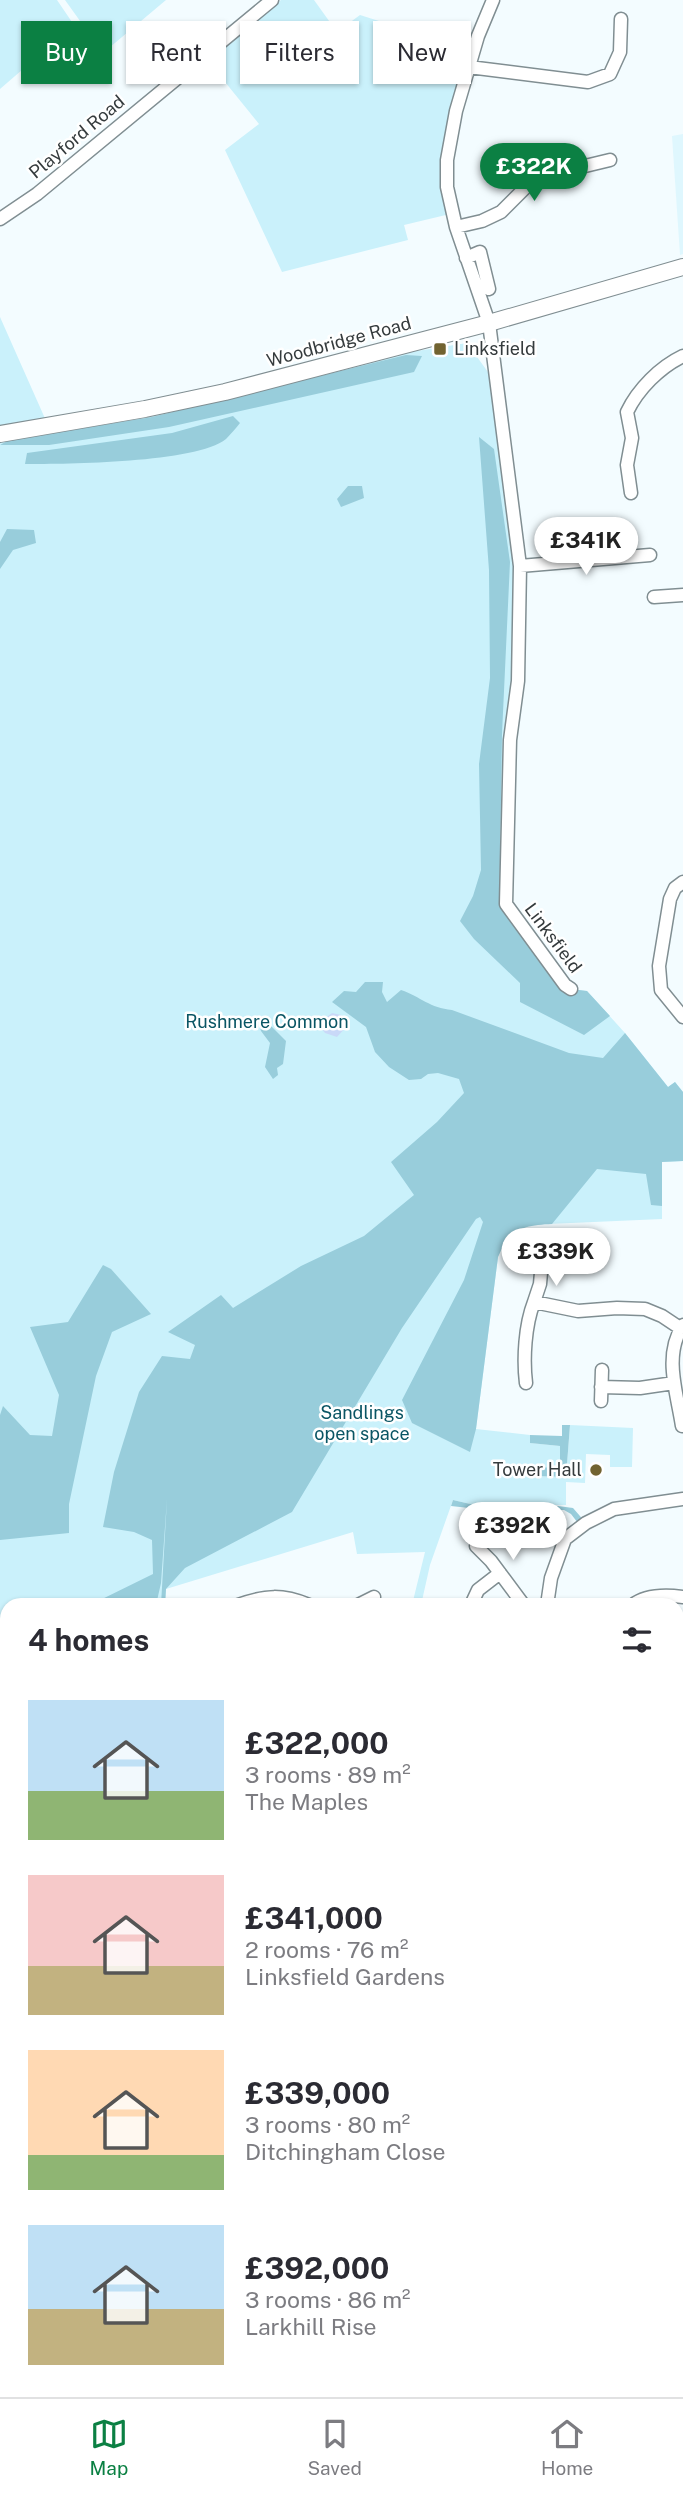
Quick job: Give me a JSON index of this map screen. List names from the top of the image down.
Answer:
{
  "streets": {
    "main road": ["Woodbridge Road"],
    "street": ["Playford Road", "Linksfield"]
  },
  "crossings": [
    ["Woodbridge Road", "Linksfield"]
  ],
  "parks": ["Rushmere Common", "Sandlings open space"],
  "places": {
    "transit": ["Linksfield"],
    "other": ["Tower Hall"]
  },
  "page": {
    "chip": [
      "Buy",
      "Rent",
      "Filters",
      "New"
    ],
    "price": [
      "£322K",
      "£341K",
      "£339K",
      "£392K"
    ],
    "heading": "4 homes",
    "list": [
      {
        "name": "£322,000",
        "note": "3 rooms · 89 m² · The Maples"
      },
      {
        "name": "£341,000",
        "note": "2 rooms · 76 m² · Linksfield Gardens"
      },
      {
        "name": "£339,000",
        "note": "3 rooms · 80 m² · Ditchingham Close"
      },
      {
        "name": "£392,000",
        "note": "3 rooms · 86 m² · Larkhill Rise"
      }
    ],
    "tabs": ["Map", "Saved", "Home"]
  }
}
